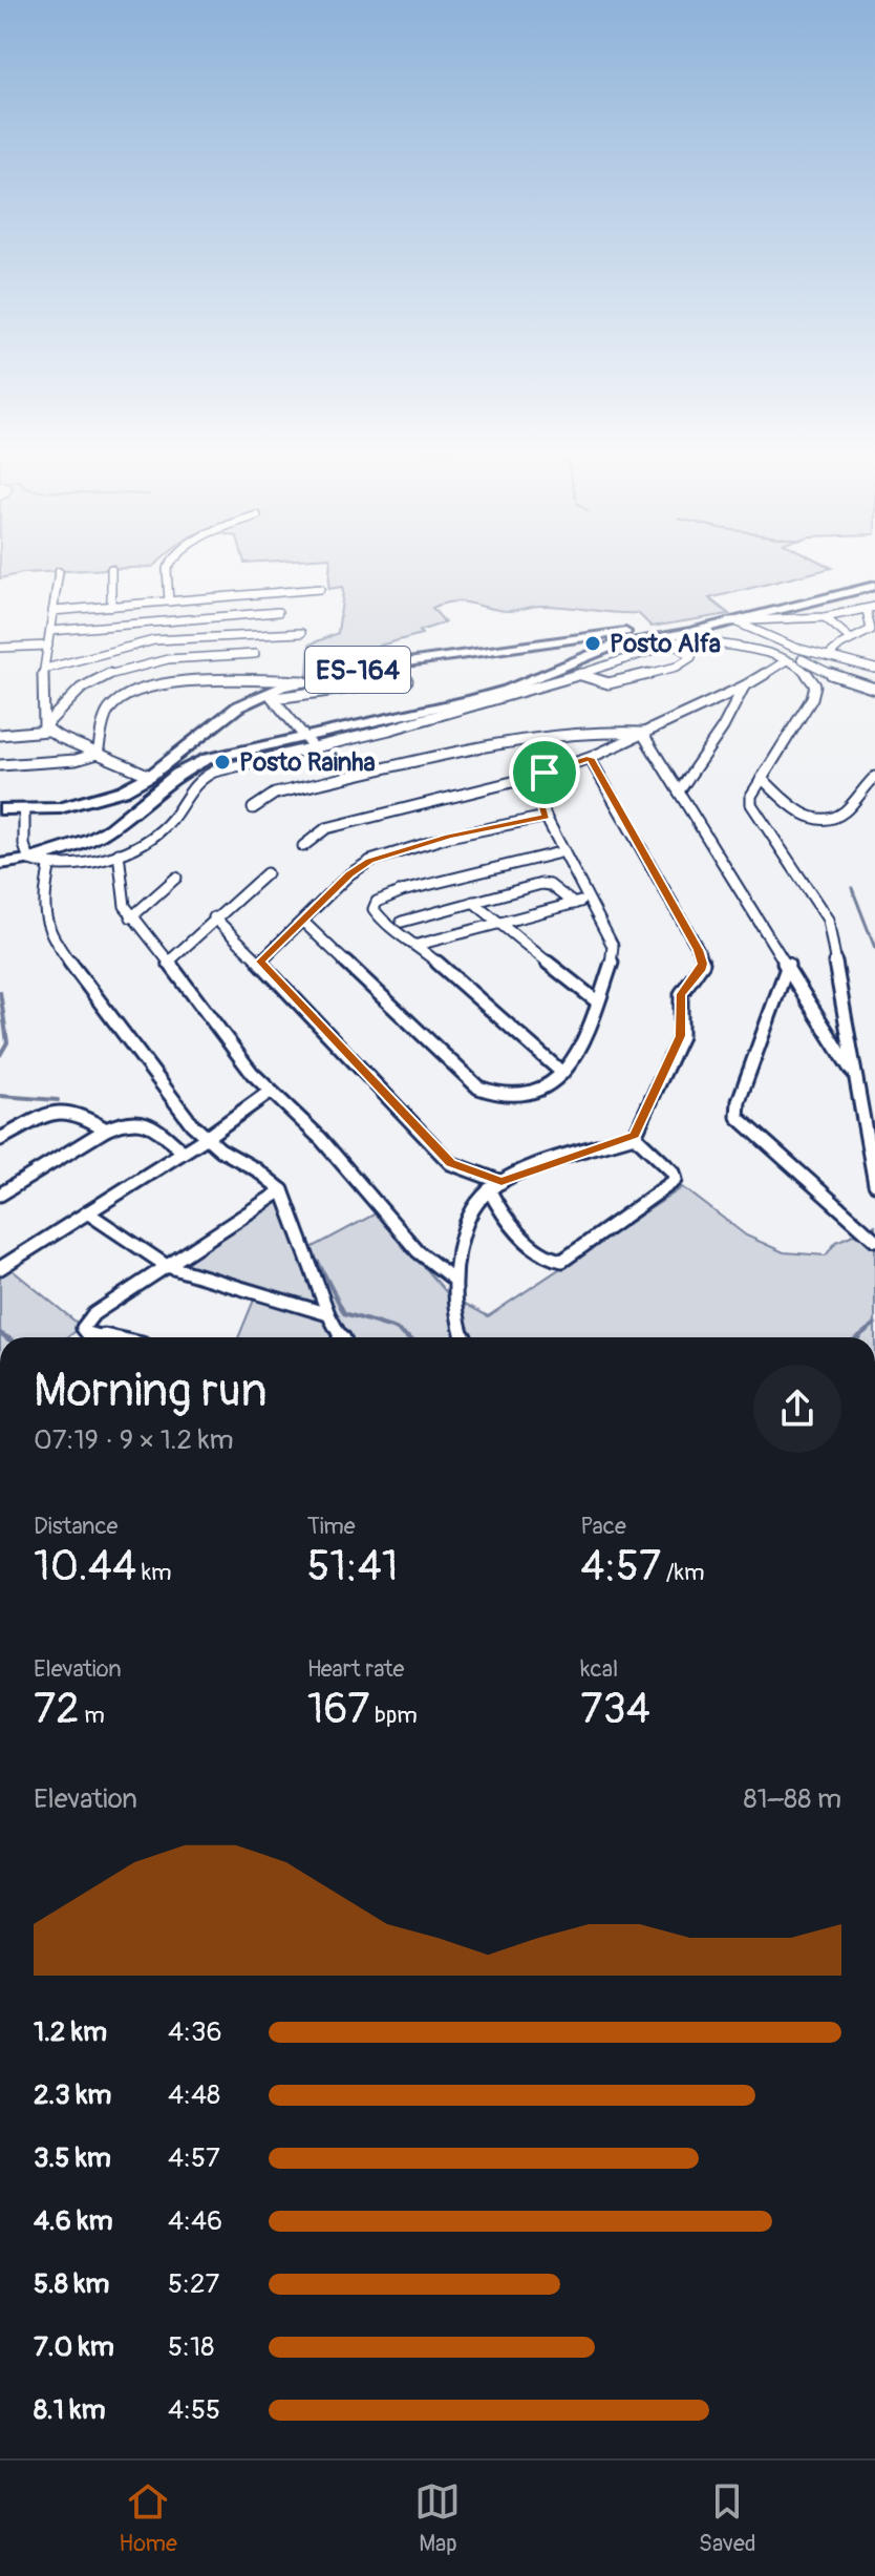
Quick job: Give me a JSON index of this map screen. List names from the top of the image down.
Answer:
{
  "streets": {
    "highway": ["ES-164"]
  },
  "places": ["Posto Alfa", "Posto Rainha"],
  "page": {
    "heading": ["Morning run", "07:19 · 9 × 1.2 km"],
    "stats": [
      ["Distance", "10.44 km"],
      ["Time", "51:41"],
      ["Pace", "4:57 /km"],
      ["Elevation", "72 m"],
      ["Heart rate", "167 bpm"],
      ["kcal", "734"]
    ],
    "chart": ["Elevation", "81–88 m"],
    "list": [
      {
        "name": "1.2 km",
        "note": "4:36"
      },
      {
        "name": "2.3 km",
        "note": "4:48"
      },
      {
        "name": "3.5 km",
        "note": "4:57"
      },
      {
        "name": "4.6 km",
        "note": "4:46"
      },
      {
        "name": "5.8 km",
        "note": "5:27"
      },
      {
        "name": "7.0 km",
        "note": "5:18"
      },
      {
        "name": "8.1 km",
        "note": "4:55"
      }
    ],
    "tabs": ["Home", "Map", "Saved"]
  }
}
